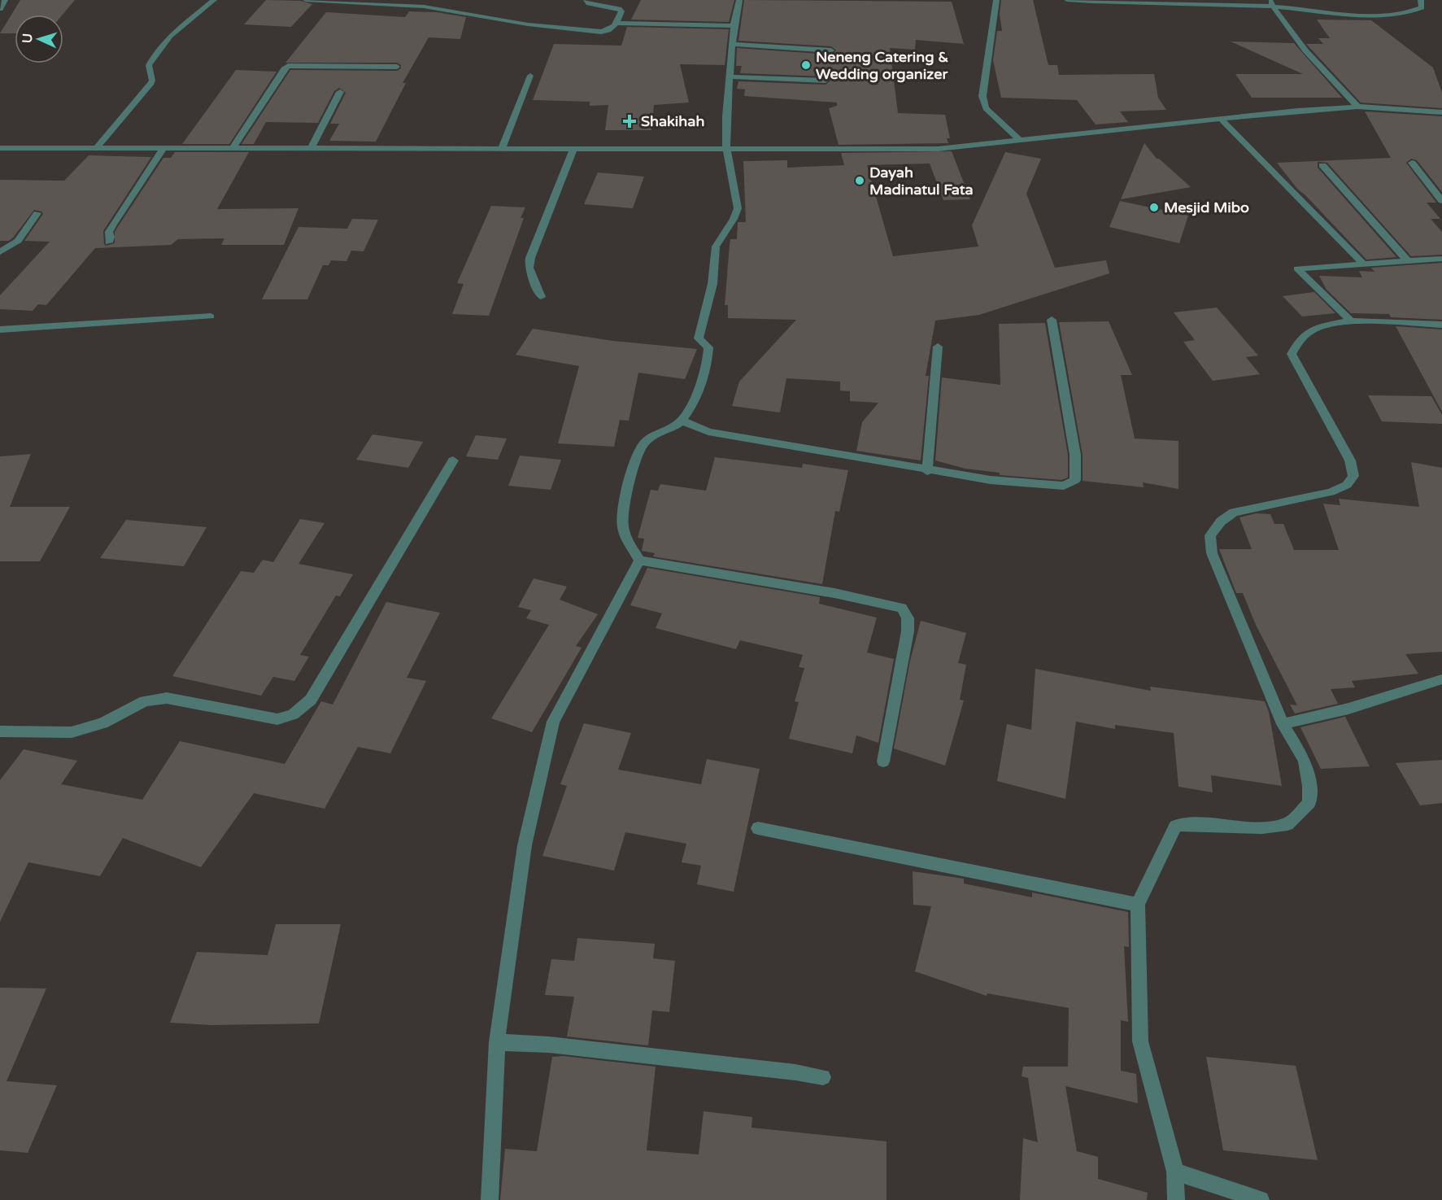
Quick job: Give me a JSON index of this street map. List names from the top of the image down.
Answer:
{
  "places": {
    "other": ["Neneng Catering & Wedding organizer", "Dayah Madinatul Fata", "Mesjid Mibo"],
    "health": ["Shakihah"]
  },
  "north": "left"
}
